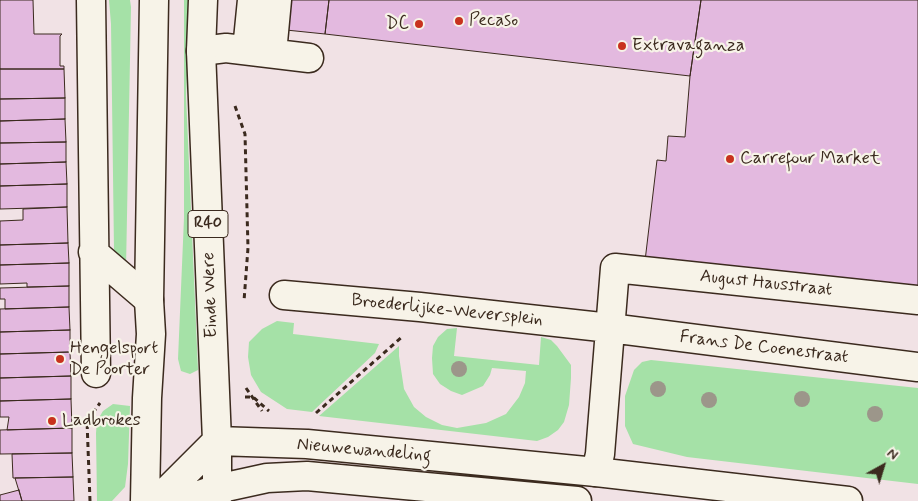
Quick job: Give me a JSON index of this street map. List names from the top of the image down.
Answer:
{
  "streets": {
    "main road": [
      "R40",
      "August Hausstraat",
      "Einde Were",
      "Broederlijke-Weversplein",
      "Frans De Coenestraat",
      "Nieuwewandeling"
    ]
  },
  "crossings": [
    ["August Hausstraat", "Broederlijke-Weversplein"],
    ["August Hausstraat", "Frans De Coenestraat"],
    ["Einde Were", "Nieuwewandeling"],
    ["Broederlijke-Weversplein", "Frans De Coenestraat"]
  ],
  "places": [
    "Pecaso",
    "DC",
    "Extravaganza",
    "Carrefour Market",
    "Hengelsport De Poorter",
    "Ladbrokes"
  ],
  "north": "top right"
}
